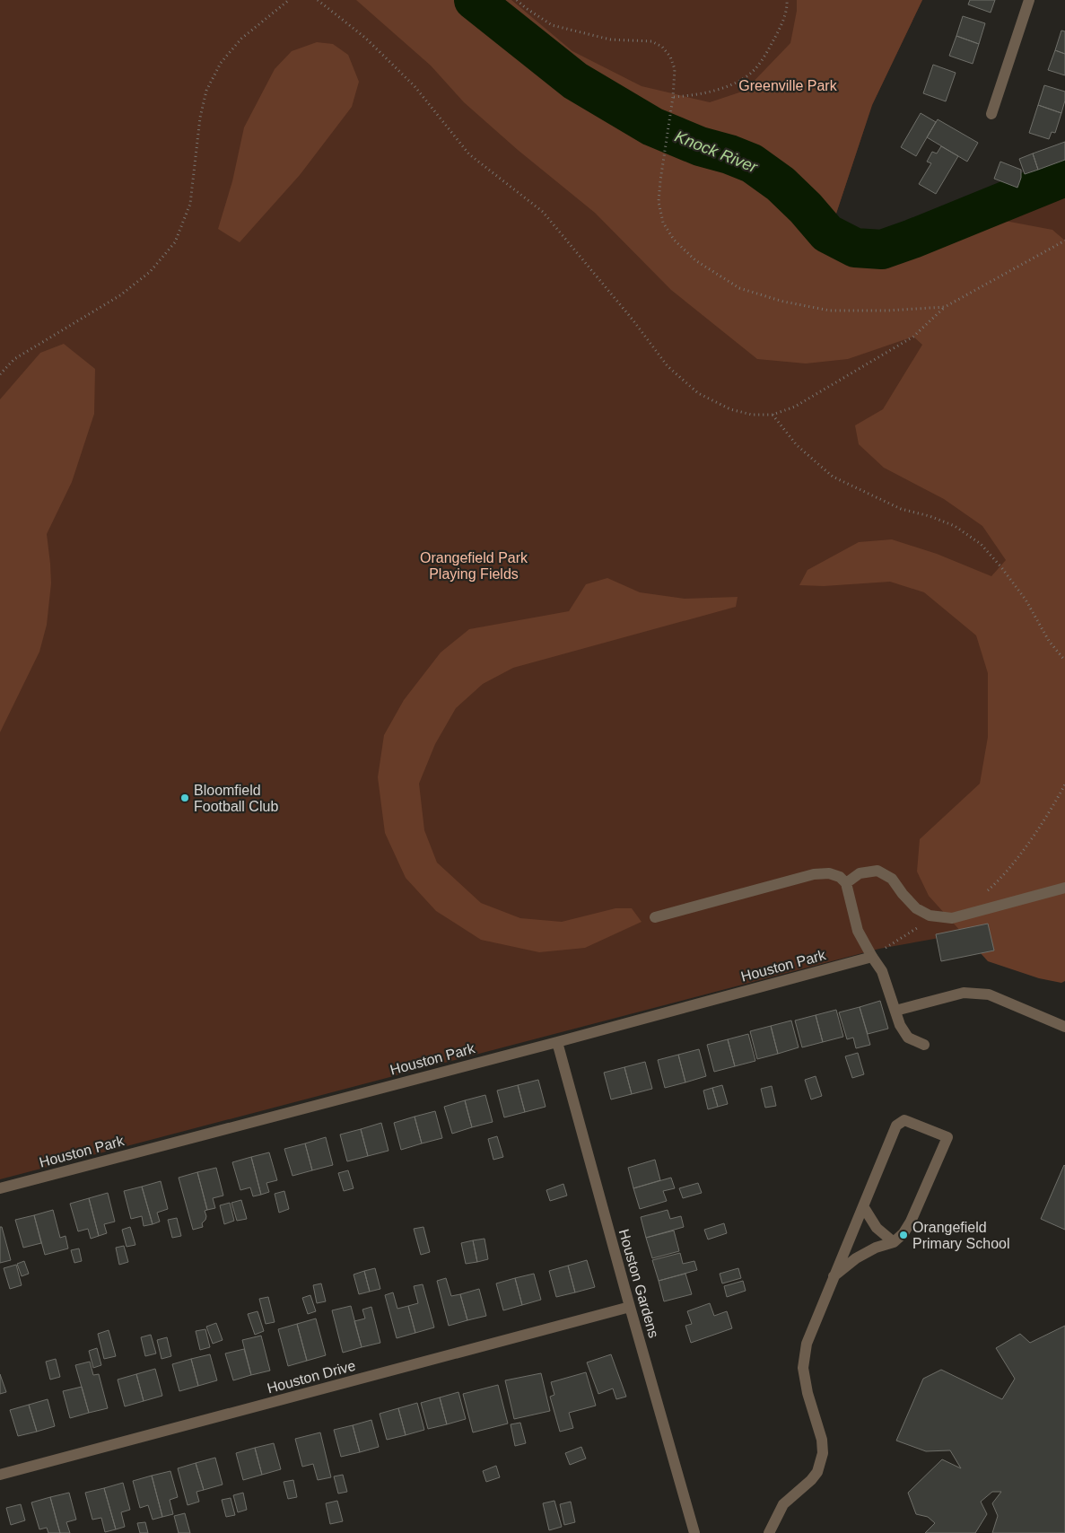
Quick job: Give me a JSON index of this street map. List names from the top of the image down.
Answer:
{
  "streets": {
    "street": ["Houston Park", "Houston Gardens", "Houston Drive"]
  },
  "crossings": [
    ["Houston Park", "Houston Gardens"],
    ["Houston Gardens", "Houston Drive"]
  ],
  "water": ["Knock River"],
  "parks": ["Greenville Park", "Orangefield Park Playing Fields"],
  "places": ["Bloomfield Football Club", "Orangefield Primary School"]
}
